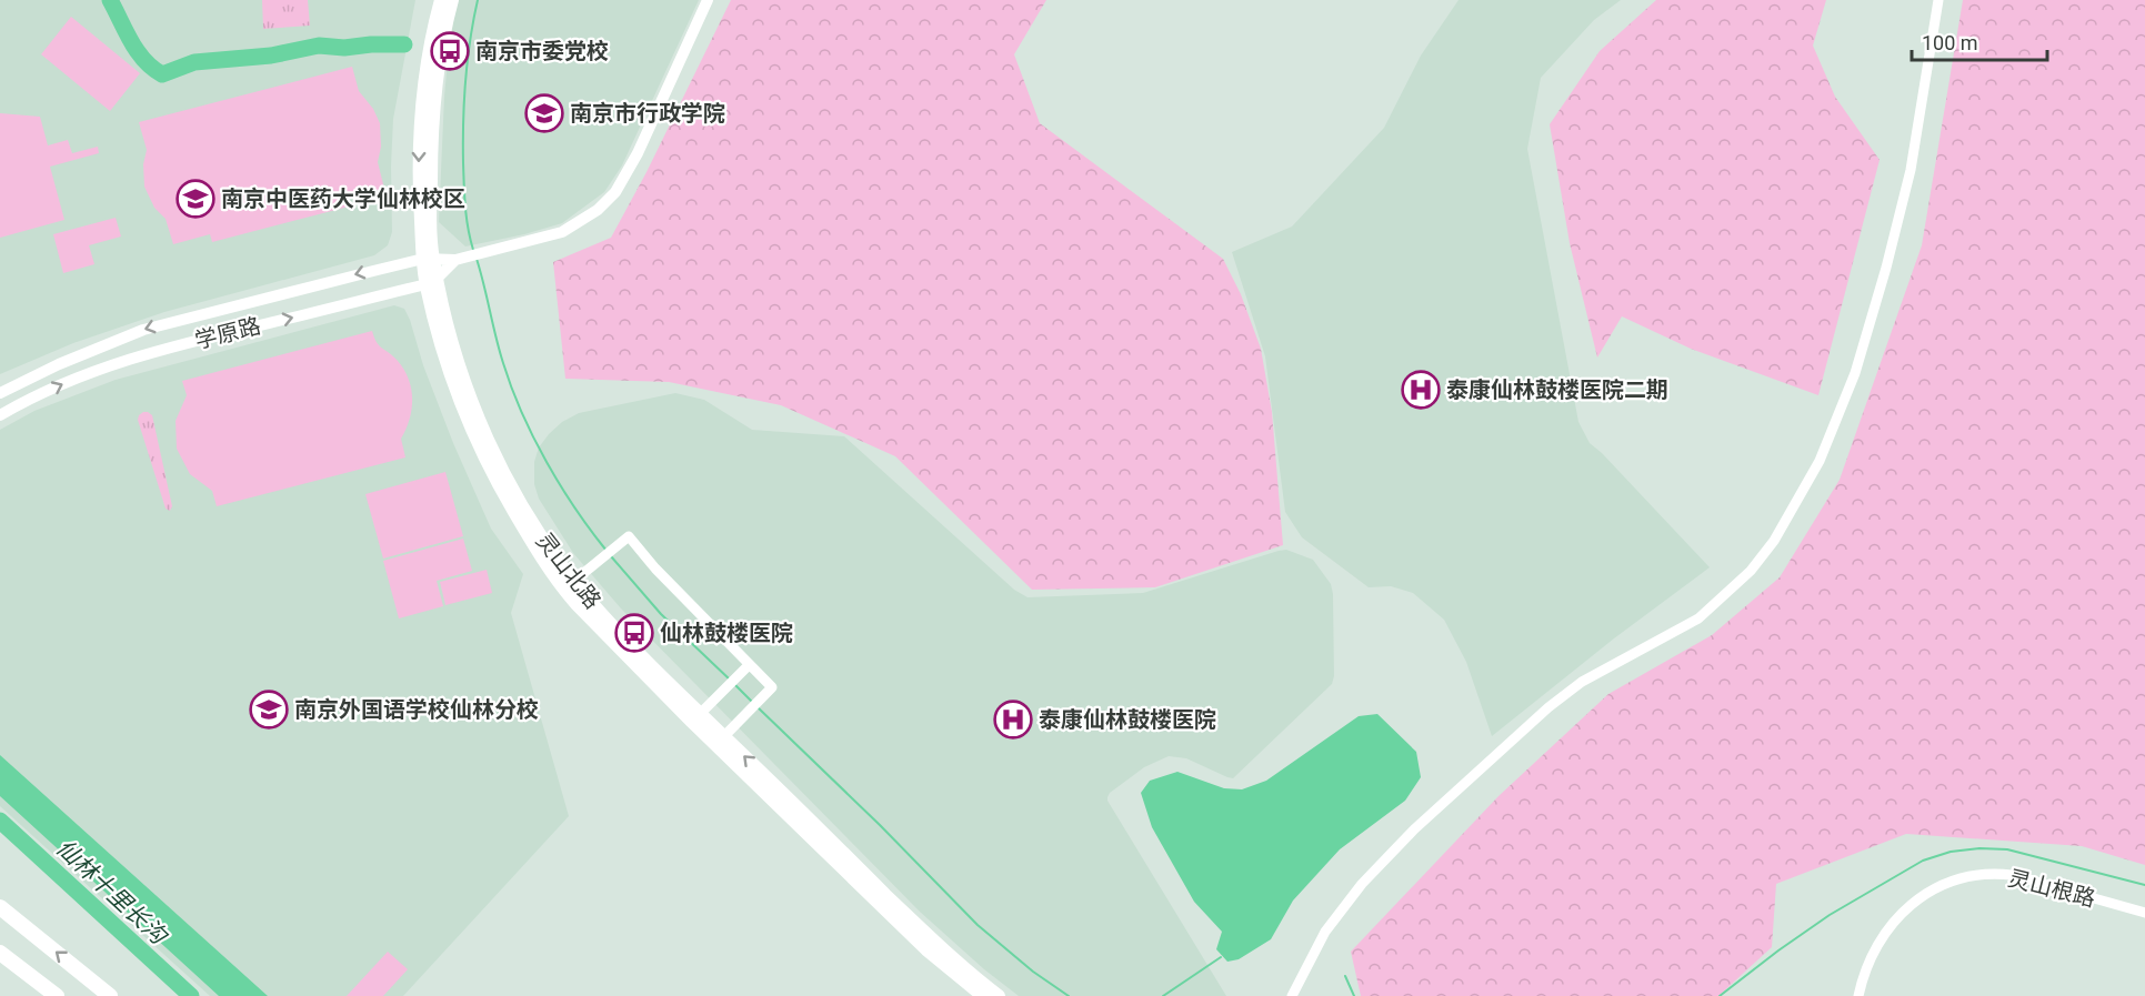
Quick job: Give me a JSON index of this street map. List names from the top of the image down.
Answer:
{
  "streets": {
    "main road": ["灵山北路"],
    "street": ["学原路", "灵山根路"]
  },
  "crossings": [
    ["学原路", "灵山北路"]
  ],
  "water": ["仙林十里长沟"],
  "places": {
    "bus stop": ["南京市委党校", "仙林鼓楼医院"],
    "school or university": ["南京市行政学院", "南京中医药大学仙林校区", "南京外国语学校仙林分校"],
    "hospital": ["泰康仙林鼓楼医院二期", "泰康仙林鼓楼医院"]
  },
  "scale_bar": "100 m"
}
